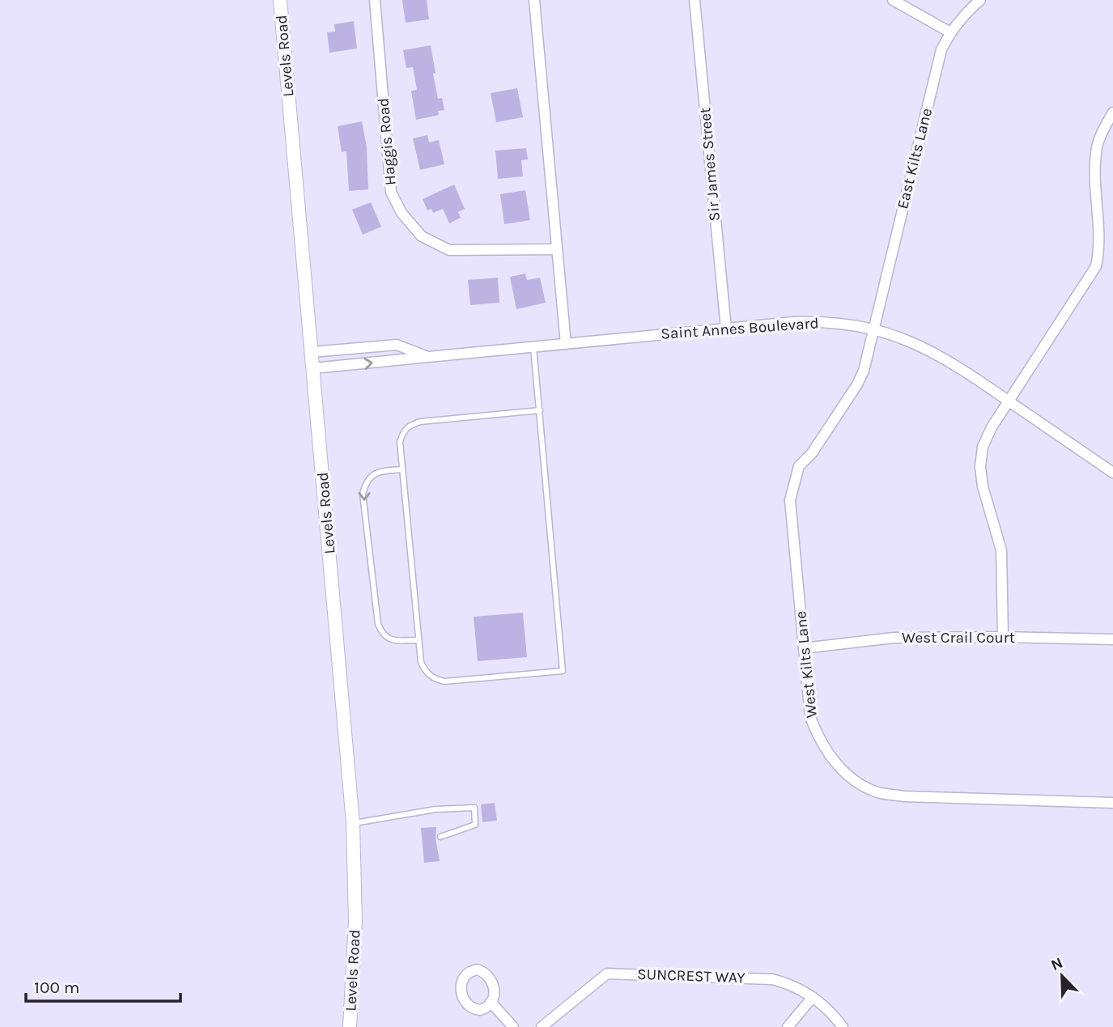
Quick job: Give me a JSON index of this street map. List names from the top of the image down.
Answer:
{
  "streets": {
    "main road": ["Levels Road"],
    "street": [
      "Haggis Road",
      "East Kilts Lane",
      "Sir James Street",
      "Saint Annes Boulevard",
      "West Crail Court",
      "West Kilts Lane",
      "SUNCREST WAY"
    ]
  },
  "crossings": [
    ["Levels Road", "Saint Annes Boulevard"],
    ["East Kilts Lane", "Saint Annes Boulevard"],
    ["East Kilts Lane", "West Kilts Lane"],
    ["Sir James Street", "Saint Annes Boulevard"],
    ["Saint Annes Boulevard", "West Kilts Lane"],
    ["West Crail Court", "West Kilts Lane"]
  ],
  "scale_bar": "100 m",
  "north": "top left"
}
